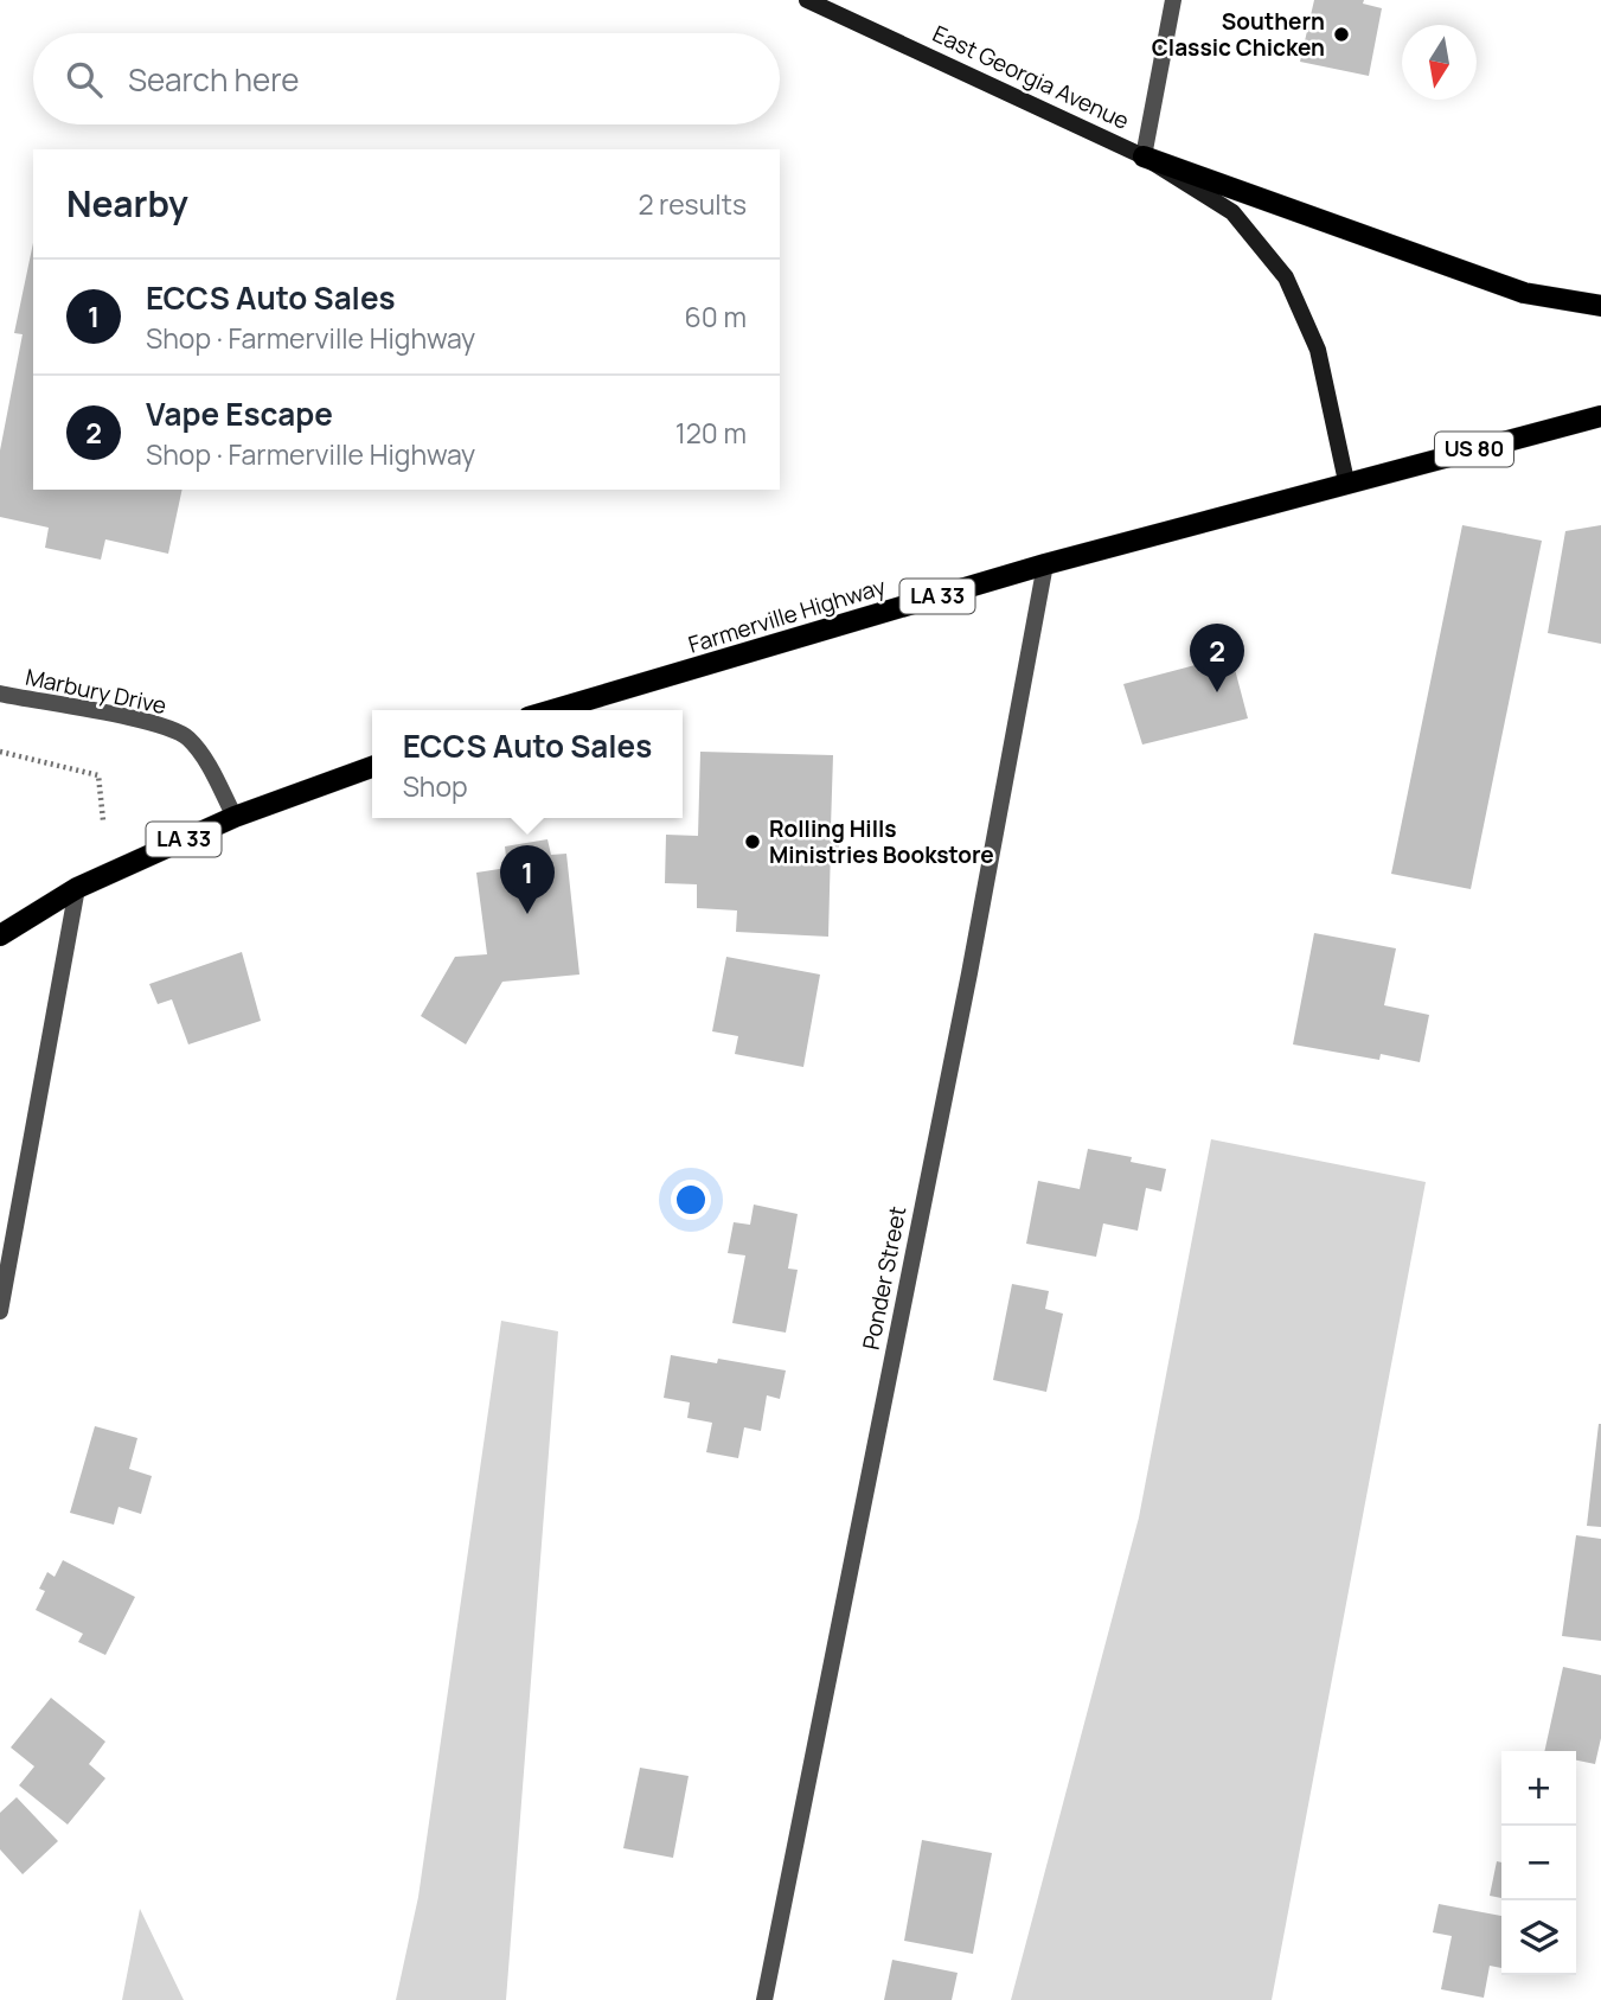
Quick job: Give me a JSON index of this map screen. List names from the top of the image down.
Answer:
{
  "streets": {
    "main road": [
      "East Georgia Avenue",
      "US 80",
      "LA 33",
      "Farmerville Highway"
    ],
    "street": ["Marbury Drive", "Ponder Street"]
  },
  "crossings": [
    ["East Georgia Avenue", "US 80"],
    ["East Georgia Avenue", "Farmerville Highway"],
    ["US 80", "Farmerville Highway"],
    ["LA 33", "Marbury Drive"],
    ["Farmerville Highway", "Ponder Street"]
  ],
  "places": ["Southern Classic Chicken", "Rolling Hills Ministries Bookstore"],
  "north": "bottom",
  "page": {
    "search": "Search here",
    "heading": ["Nearby", "2 results"],
    "list": [
      {
        "mark": "1",
        "name": "ECCS Auto Sales",
        "note": "Shop · Farmerville Highway",
        "value": "60 m"
      },
      {
        "mark": "2",
        "name": "Vape Escape",
        "note": "Shop · Farmerville Highway",
        "value": "120 m"
      }
    ],
    "pins": ["2", "1"],
    "popup": ["ECCS Auto Sales", "Shop"],
    "map_buttons": ["+", "−"]
  }
}
